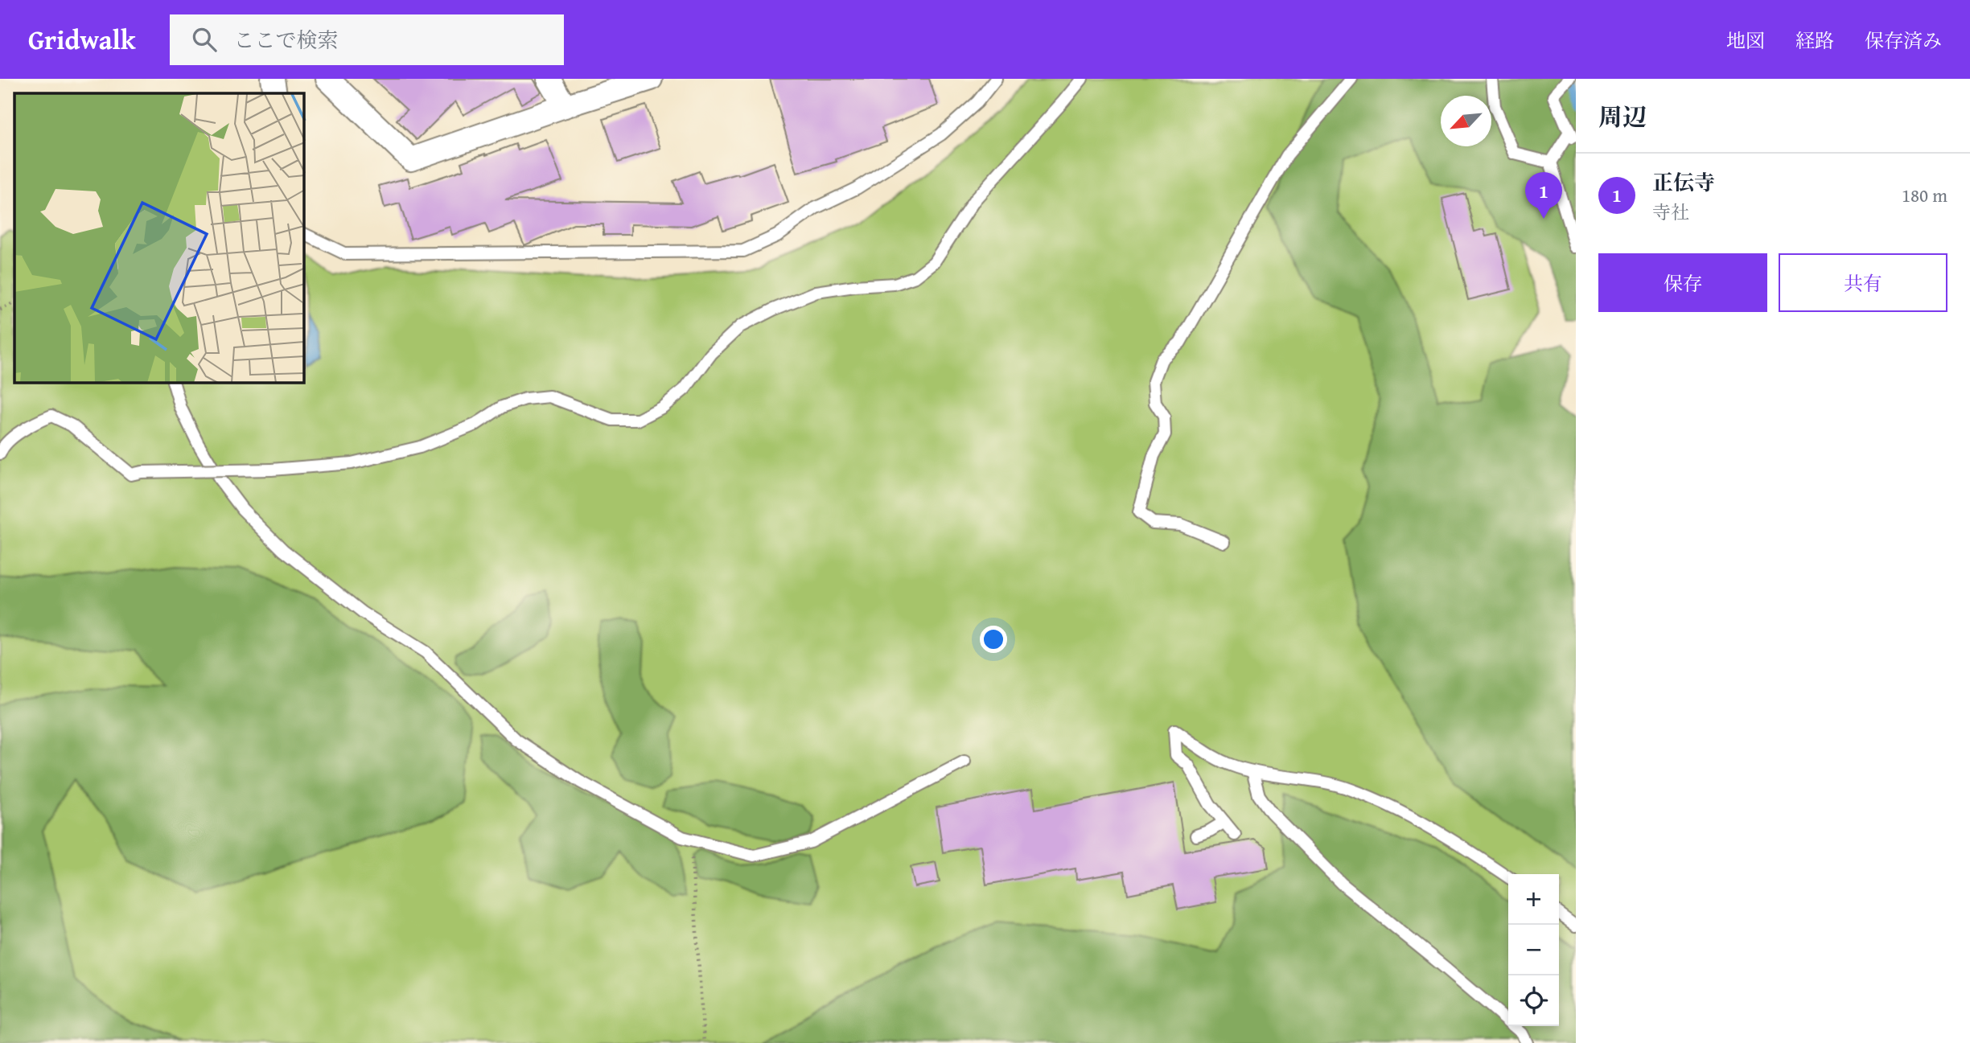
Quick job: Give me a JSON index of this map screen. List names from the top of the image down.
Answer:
{
  "north": "bottom left",
  "page": {
    "header": "Gridwalk",
    "search": "ここで検索",
    "nav": ["地図", "経路", "保存済み"],
    "heading": "周辺",
    "list": [
      {
        "mark": "1",
        "name": "正伝寺",
        "note": "寺社",
        "value": "180 m"
      }
    ],
    "pins": "1",
    "buttons": ["保存", "共有"],
    "map_buttons": ["+", "−"]
  }
}
